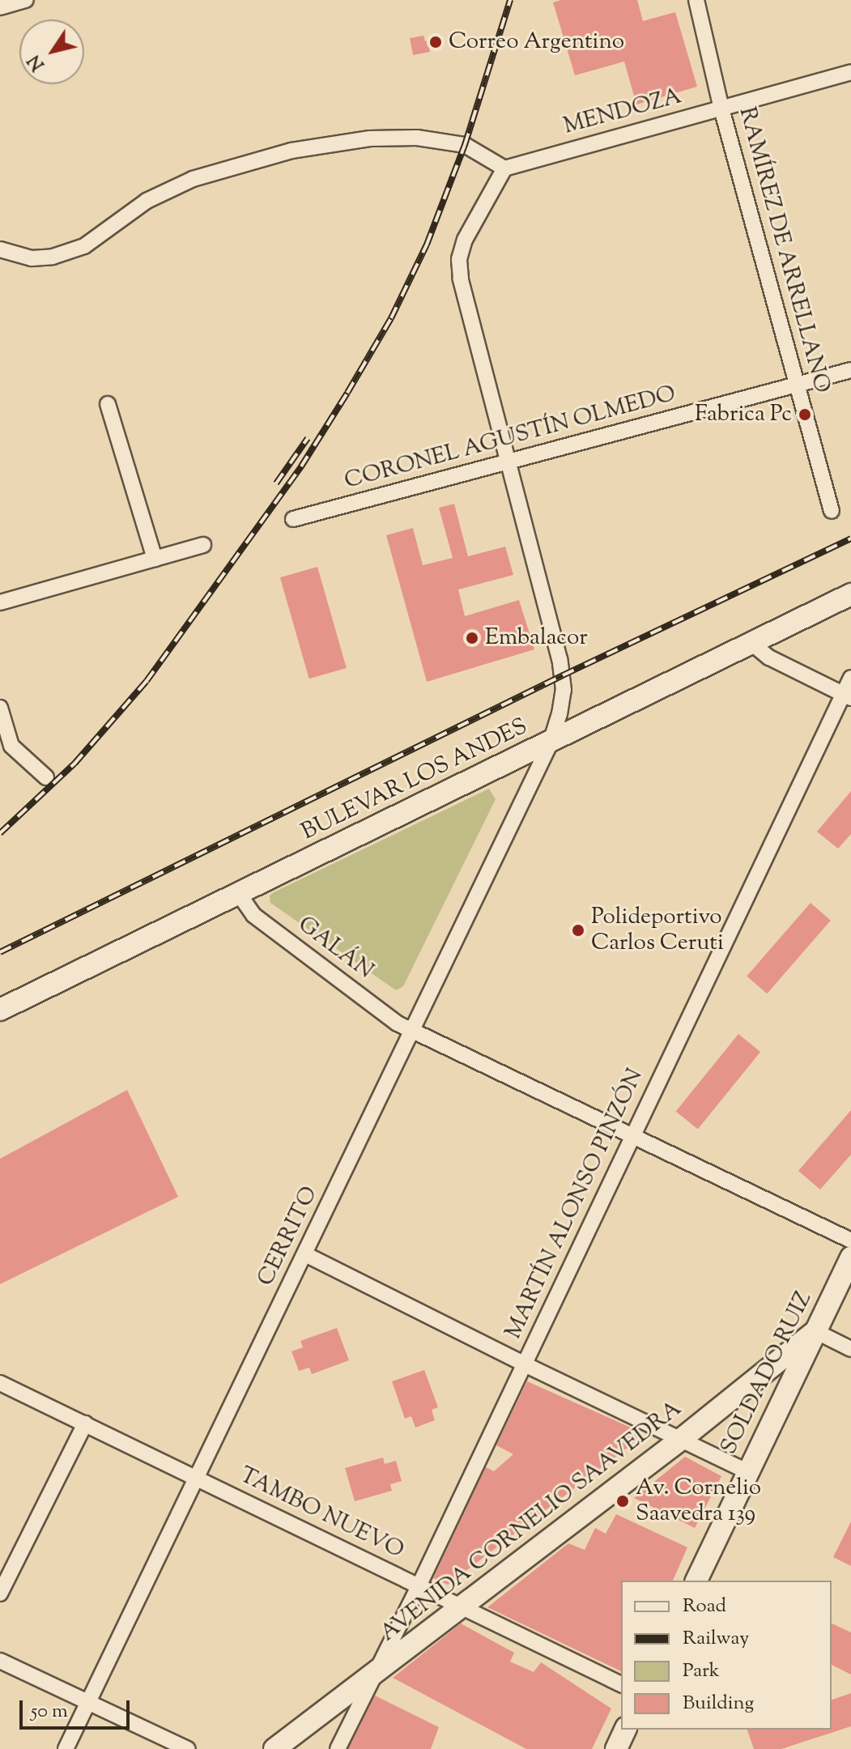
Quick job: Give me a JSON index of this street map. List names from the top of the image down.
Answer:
{
  "streets": {
    "main road": ["BULEVAR LOS ANDES", "SOLDADO RUIZ", "AVENIDA CORNELIO SAAVEDRA"],
    "street": [
      "MENDOZA",
      "RAMÍREZ DE ARRELLANO",
      "CORONEL AGUSTÍN OLMEDO",
      "GALÁN",
      "MARTÍN ALONSO PINZÓN",
      "CERRITO",
      "TAMBO NUEVO"
    ]
  },
  "crossings": [
    ["MENDOZA", "RAMÍREZ DE ARRELLANO"],
    ["MENDOZA", "CERRITO"],
    ["RAMÍREZ DE ARRELLANO", "CORONEL AGUSTÍN OLMEDO"],
    ["CORONEL AGUSTÍN OLMEDO", "CERRITO"],
    ["BULEVAR LOS ANDES", "GALÁN"],
    ["BULEVAR LOS ANDES", "CERRITO"],
    ["GALÁN", "MARTÍN ALONSO PINZÓN"],
    ["GALÁN", "CERRITO"],
    ["MARTÍN ALONSO PINZÓN", "TAMBO NUEVO"],
    ["MARTÍN ALONSO PINZÓN", "AVENIDA CORNELIO SAAVEDRA"],
    ["CERRITO", "TAMBO NUEVO"],
    ["SOLDADO RUIZ", "AVENIDA CORNELIO SAAVEDRA"],
    ["TAMBO NUEVO", "AVENIDA CORNELIO SAAVEDRA"]
  ],
  "places": [
    "Correo Argentino",
    "Fabrica Pc",
    "Embalacor",
    "Polideportivo Carlos Ceruti",
    "Av. Cornelio Saavedra 139"
  ],
  "legend": [
    "Road",
    "Railway",
    "Park",
    "Building"
  ],
  "scale_bar": "50 m",
  "north": "bottom left"
}
